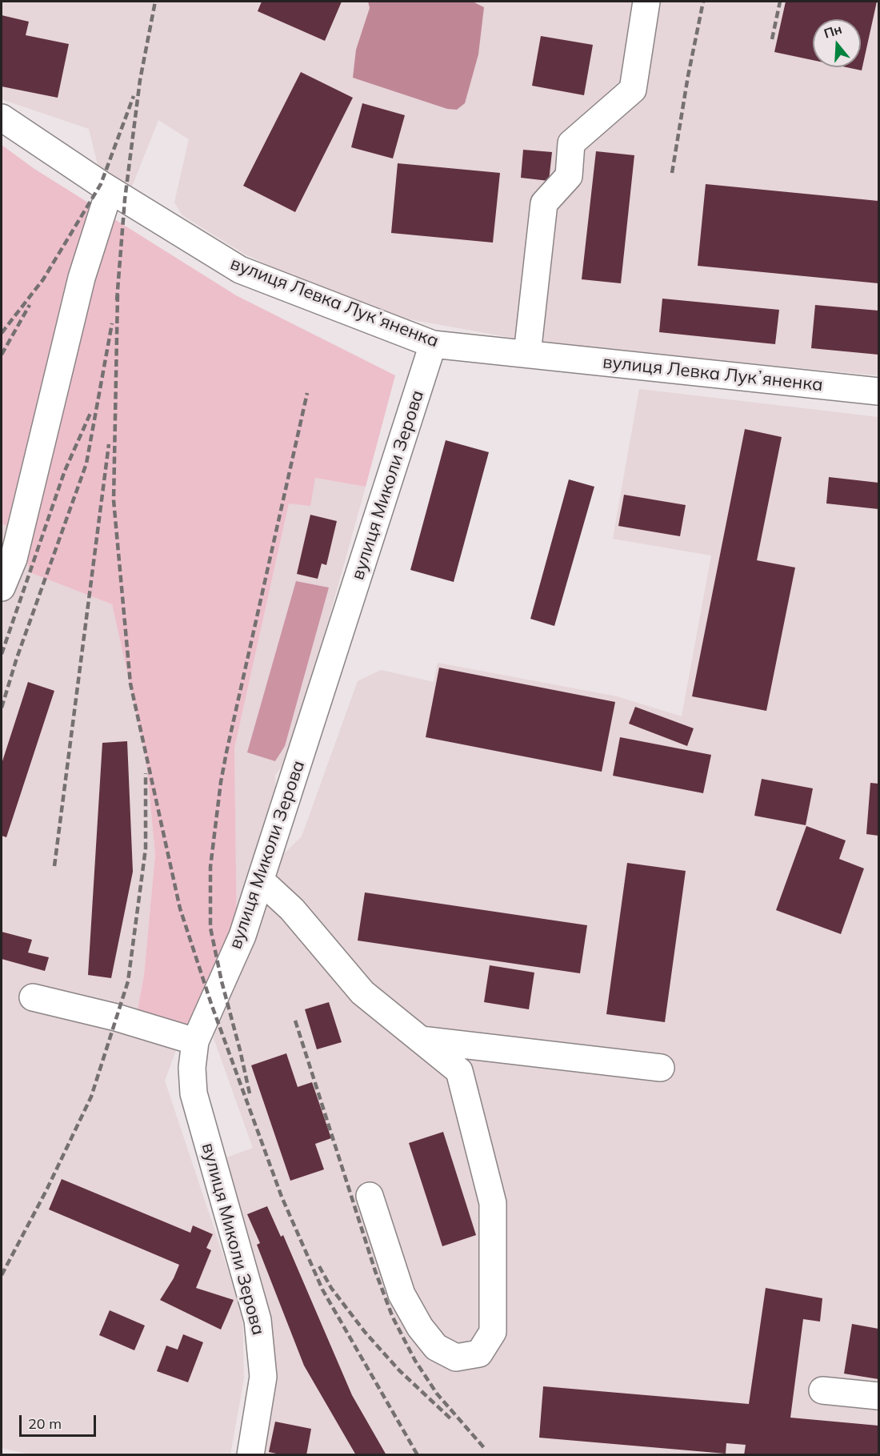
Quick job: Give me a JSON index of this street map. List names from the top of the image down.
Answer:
{
  "streets": {
    "street": ["вулиця Левка Лукʼяненка", "вулиця Миколи Зерова"]
  },
  "crossings": [
    ["вулиця Левка Лукʼяненка", "вулиця Миколи Зерова"]
  ],
  "scale_bar": "20 m",
  "north": "top"
}
